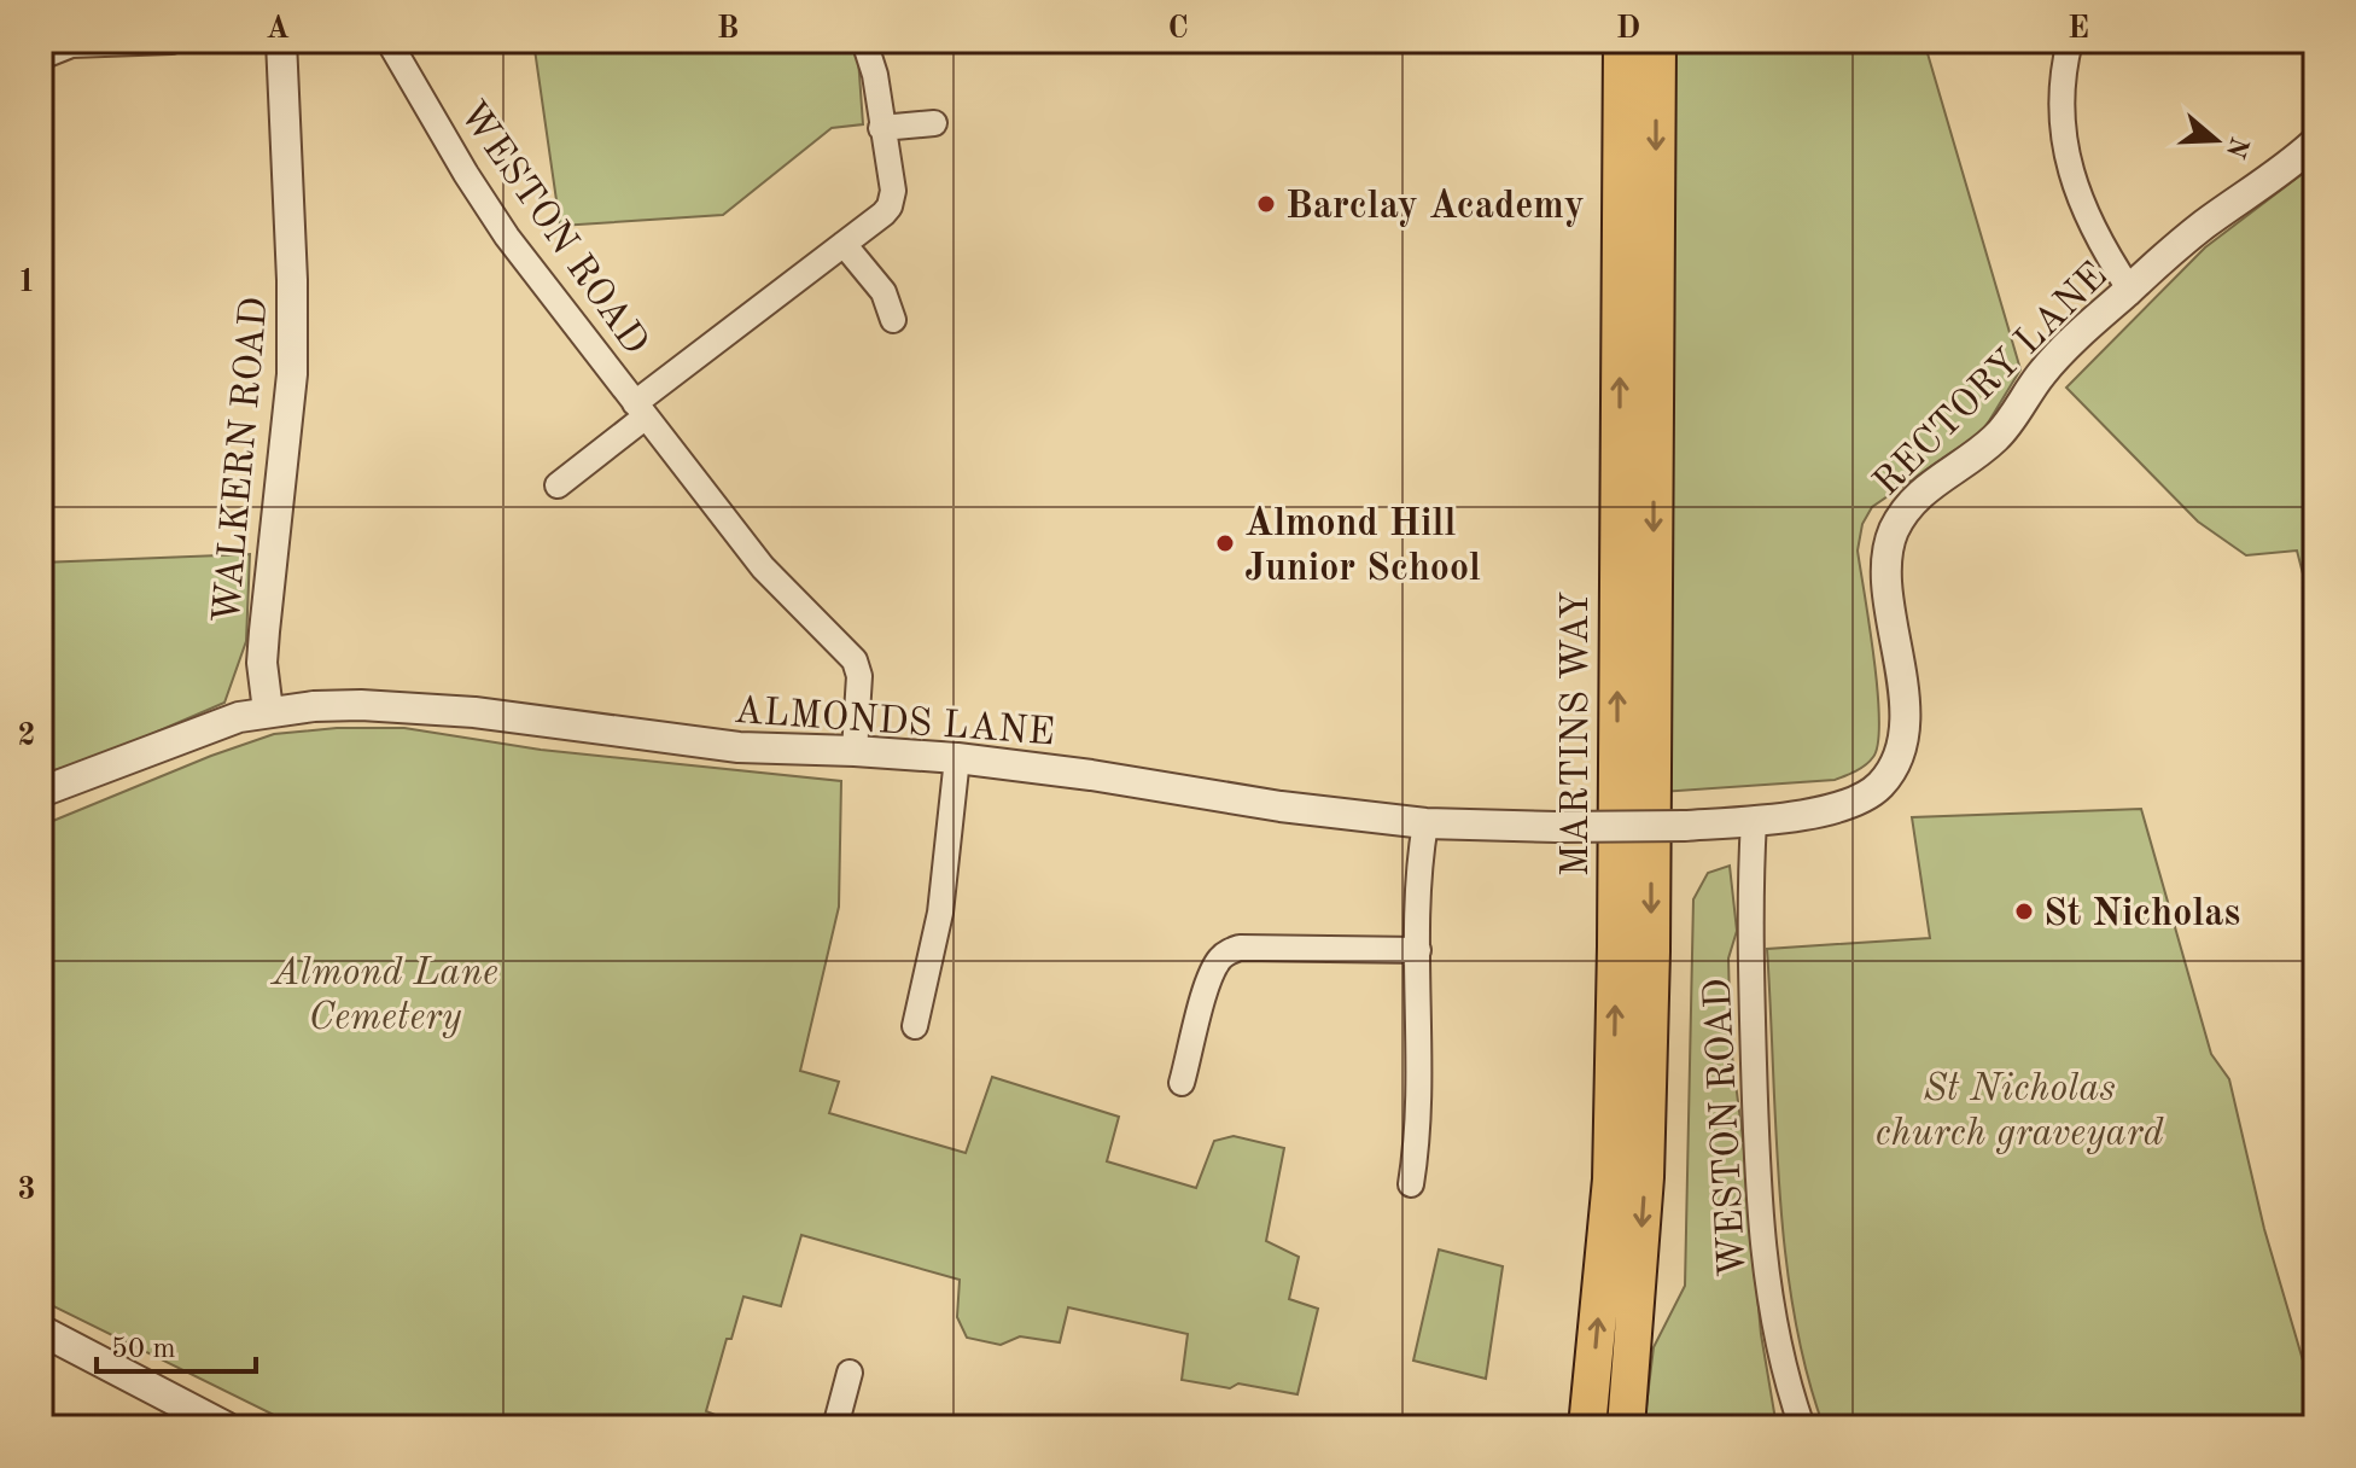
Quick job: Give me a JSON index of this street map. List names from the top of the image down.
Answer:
{
  "streets": {
    "main road": ["MARTINS WAY"],
    "street": [
      "WESTON ROAD",
      "RECTORY LANE",
      "WALKERN ROAD",
      "ALMONDS LANE"
    ]
  },
  "crossings": [
    ["WESTON ROAD", "RECTORY LANE"],
    ["WESTON ROAD", "ALMONDS LANE"],
    ["RECTORY LANE", "ALMONDS LANE"],
    ["WALKERN ROAD", "ALMONDS LANE"]
  ],
  "parks": ["Almond Lane Cemetery", "St Nicholas church graveyard"],
  "places": ["Barclay Academy", "Almond Hill Junior School", "St Nicholas"],
  "scale_bar": "50 m",
  "north": "right",
  "grid": {
    "columns": [
      "A",
      "B",
      "C",
      "D",
      "E"
    ],
    "rows": ["1", "2", "3"]
  }
}
